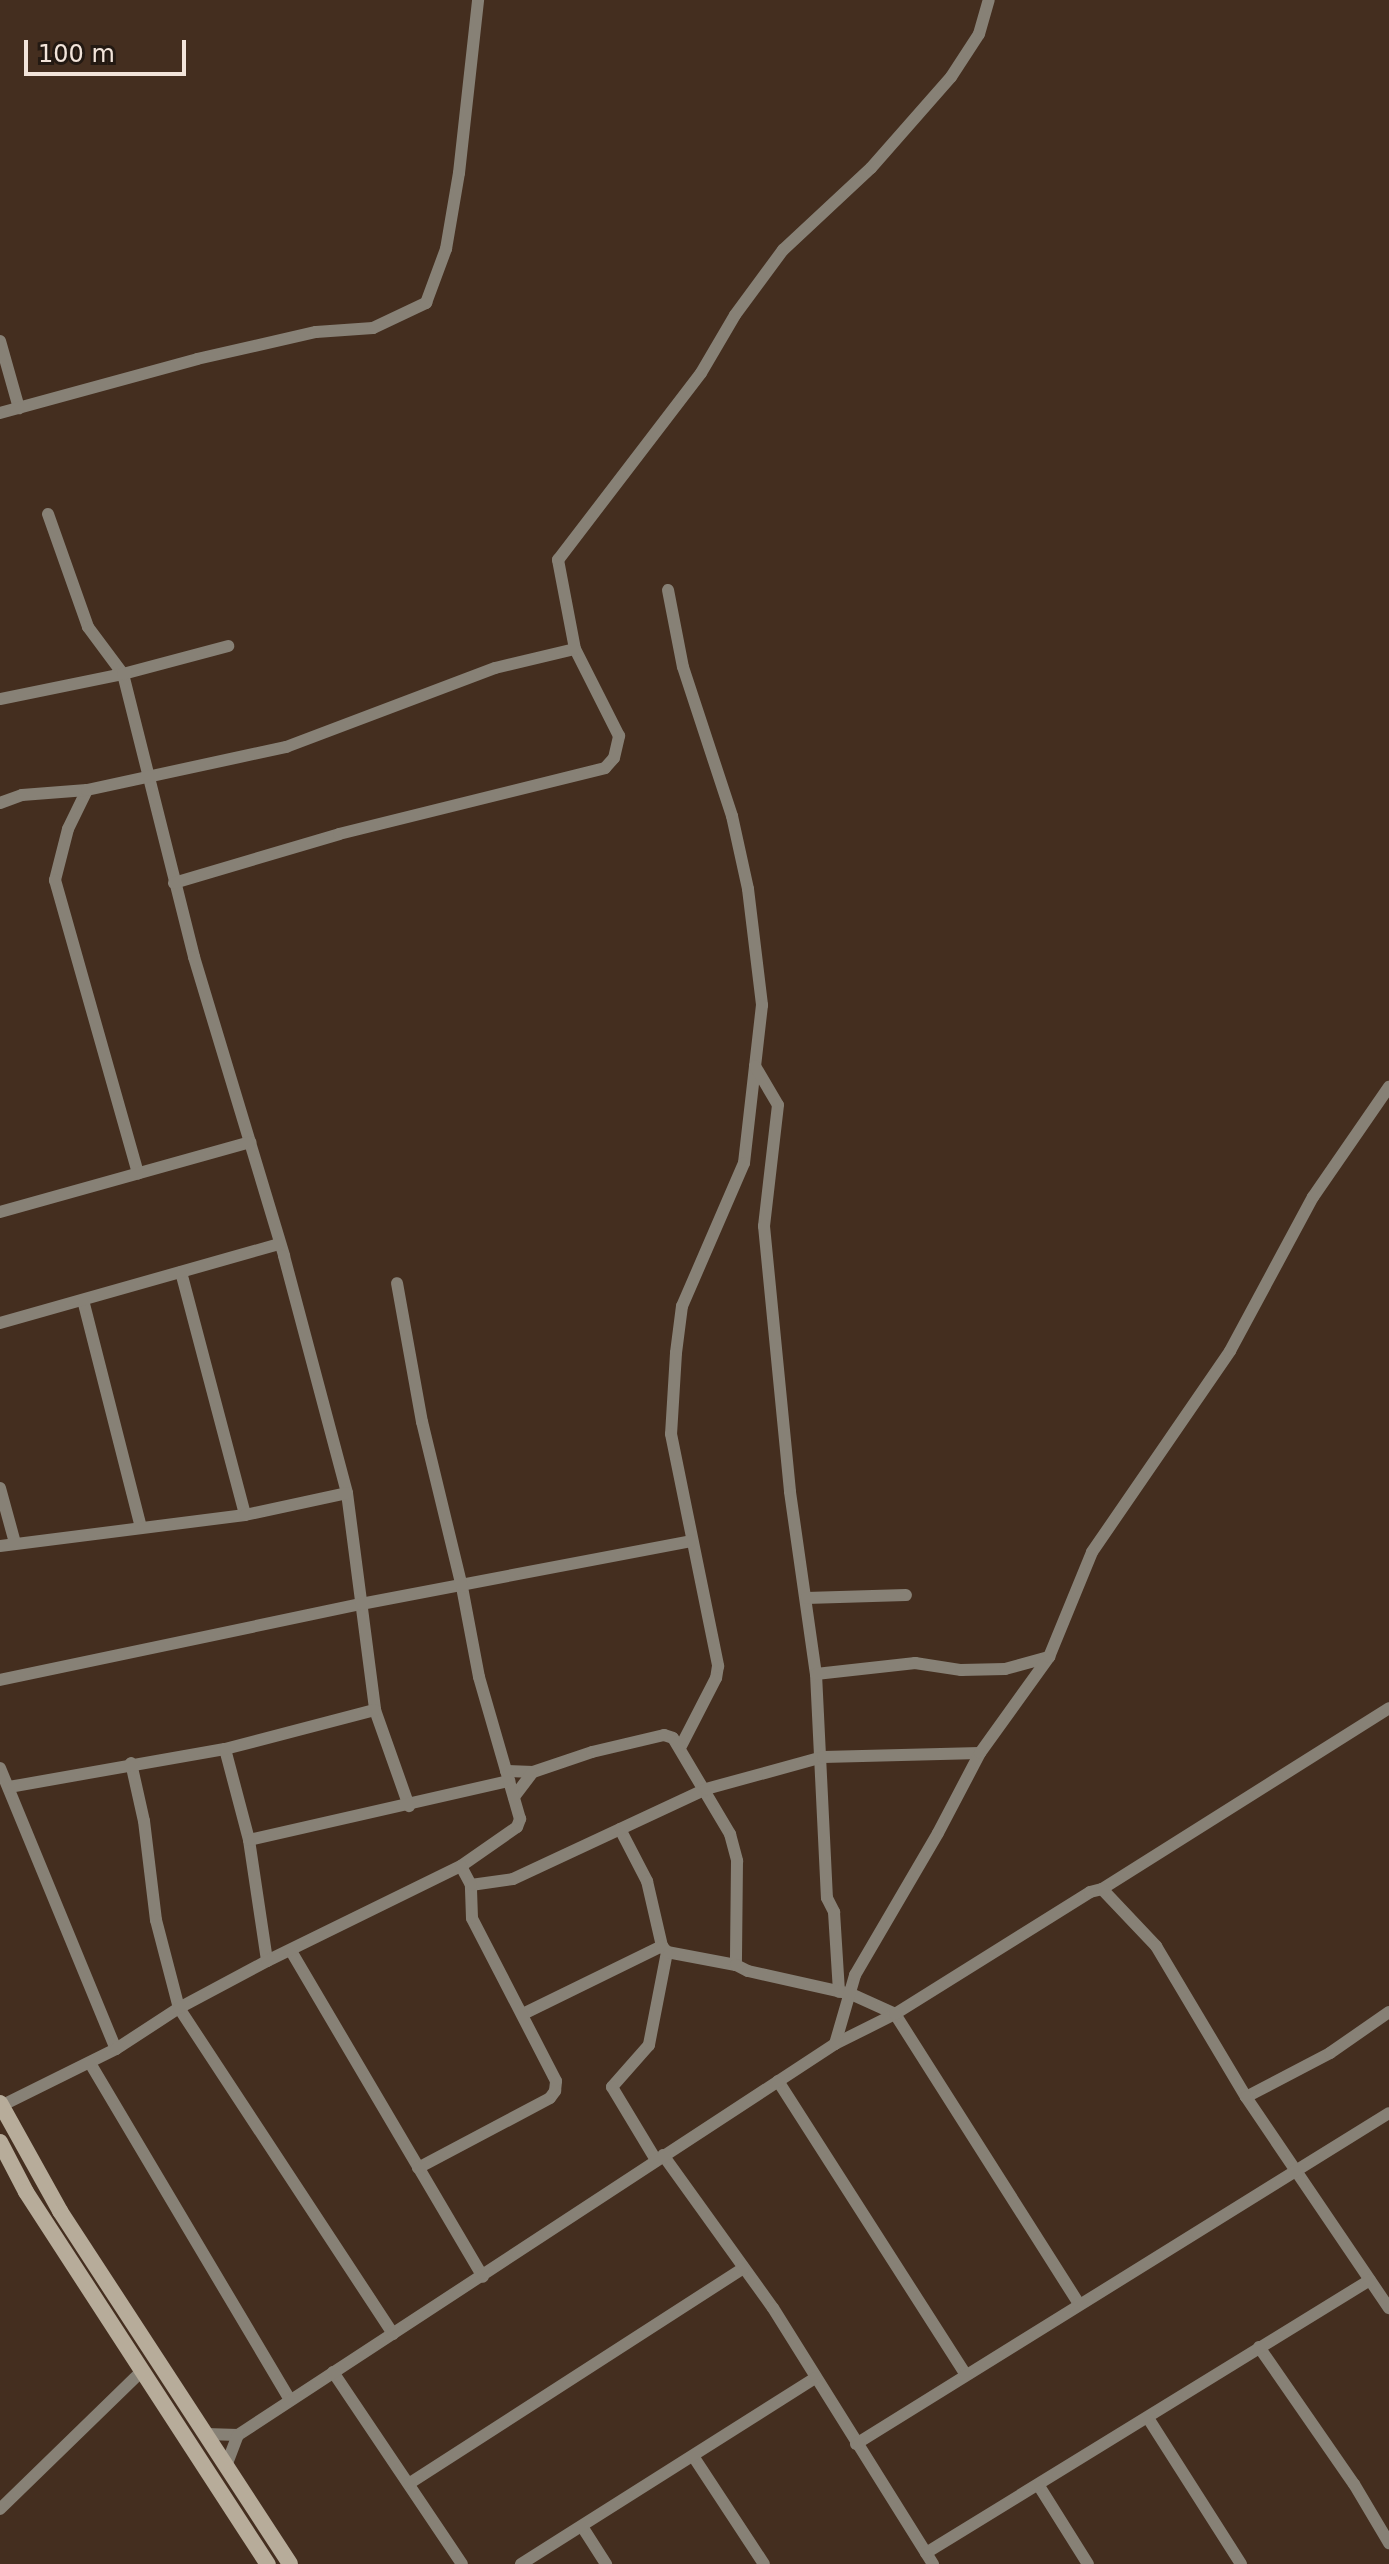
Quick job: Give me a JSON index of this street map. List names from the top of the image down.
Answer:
{
  "scale_bar": "100 m"
}
